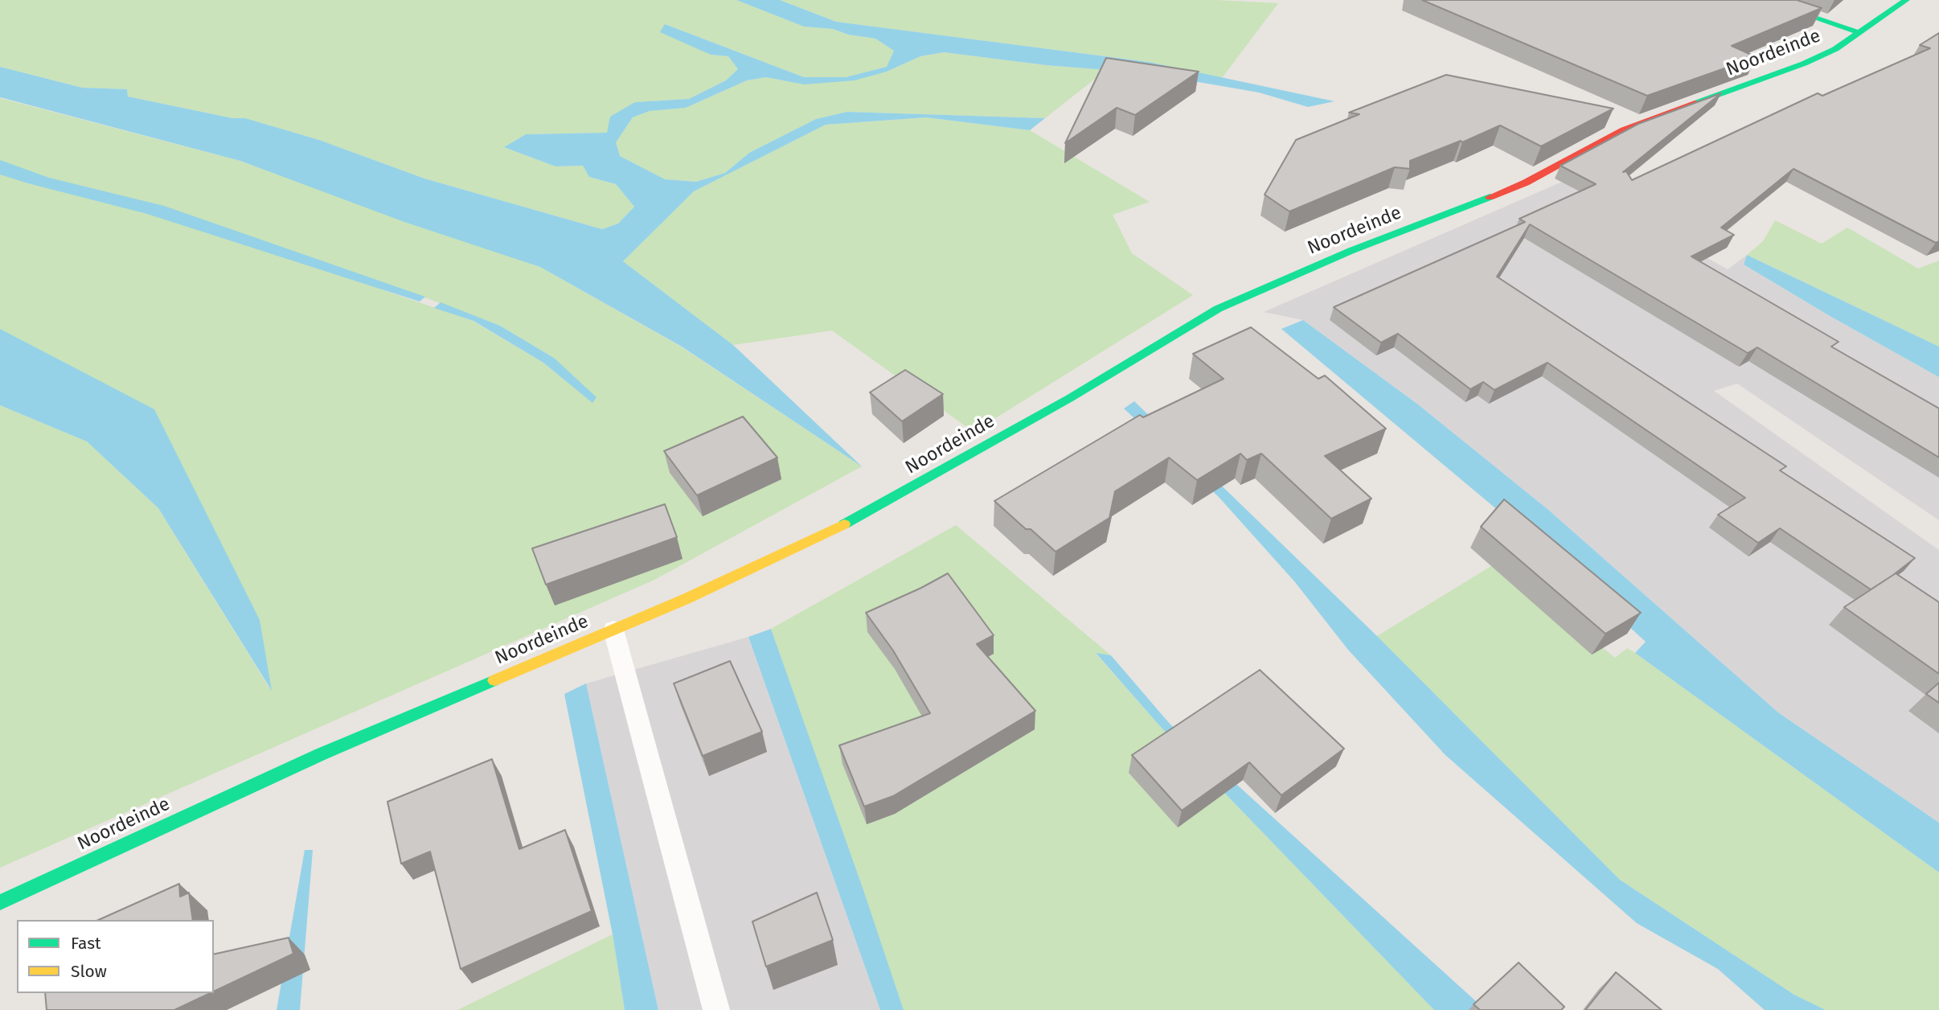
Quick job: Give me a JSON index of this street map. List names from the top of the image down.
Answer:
{
  "streets": {
    "street": ["Noordeinde"]
  },
  "legend": ["Fast", "Slow"]
}
